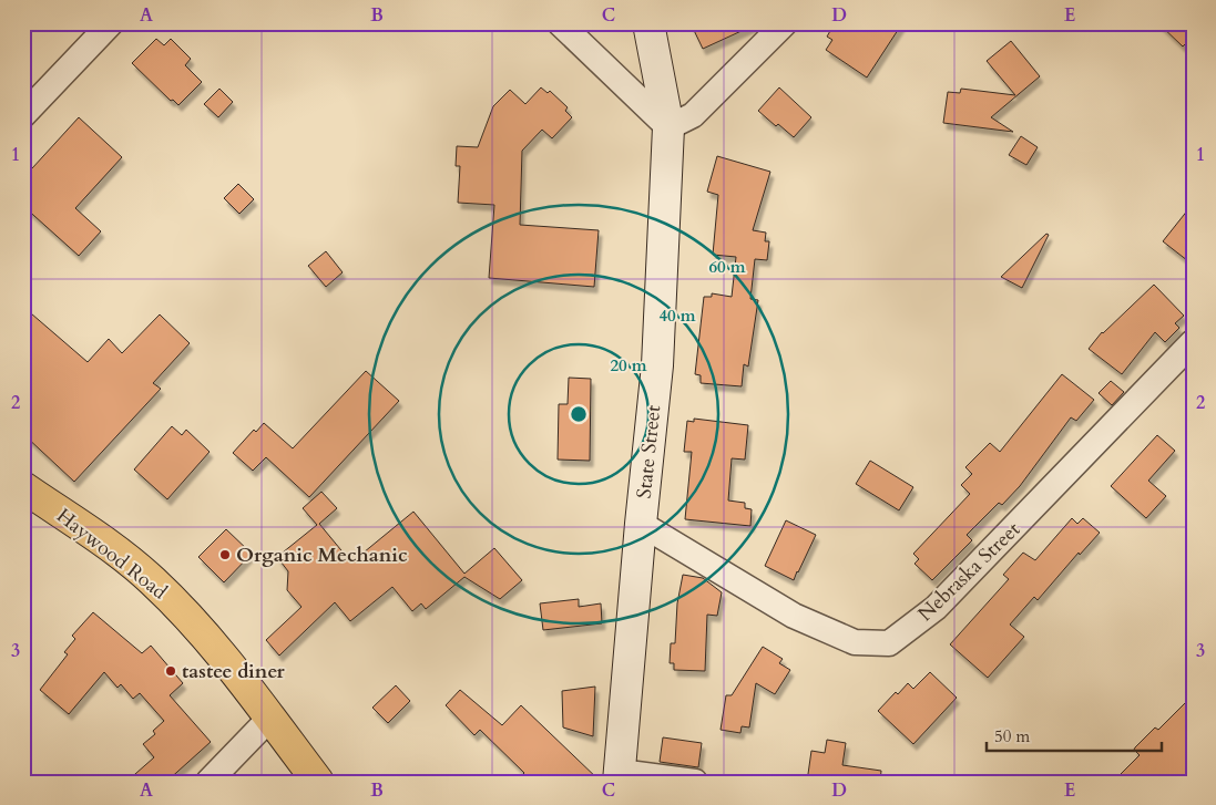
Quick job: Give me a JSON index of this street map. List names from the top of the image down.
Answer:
{
  "streets": {
    "main road": ["Haywood Road"],
    "street": ["State Street", "Nebraska Street"]
  },
  "crossings": [
    ["State Street", "Nebraska Street"]
  ],
  "places": ["Organic Mechanic", "tastee diner"],
  "scale_bar": "50 m",
  "grid": {
    "columns": [
      "A",
      "B",
      "C",
      "D",
      "E"
    ],
    "rows": ["1", "2", "3"]
  },
  "rings": ["60 m", "40 m", "20 m"]
}
